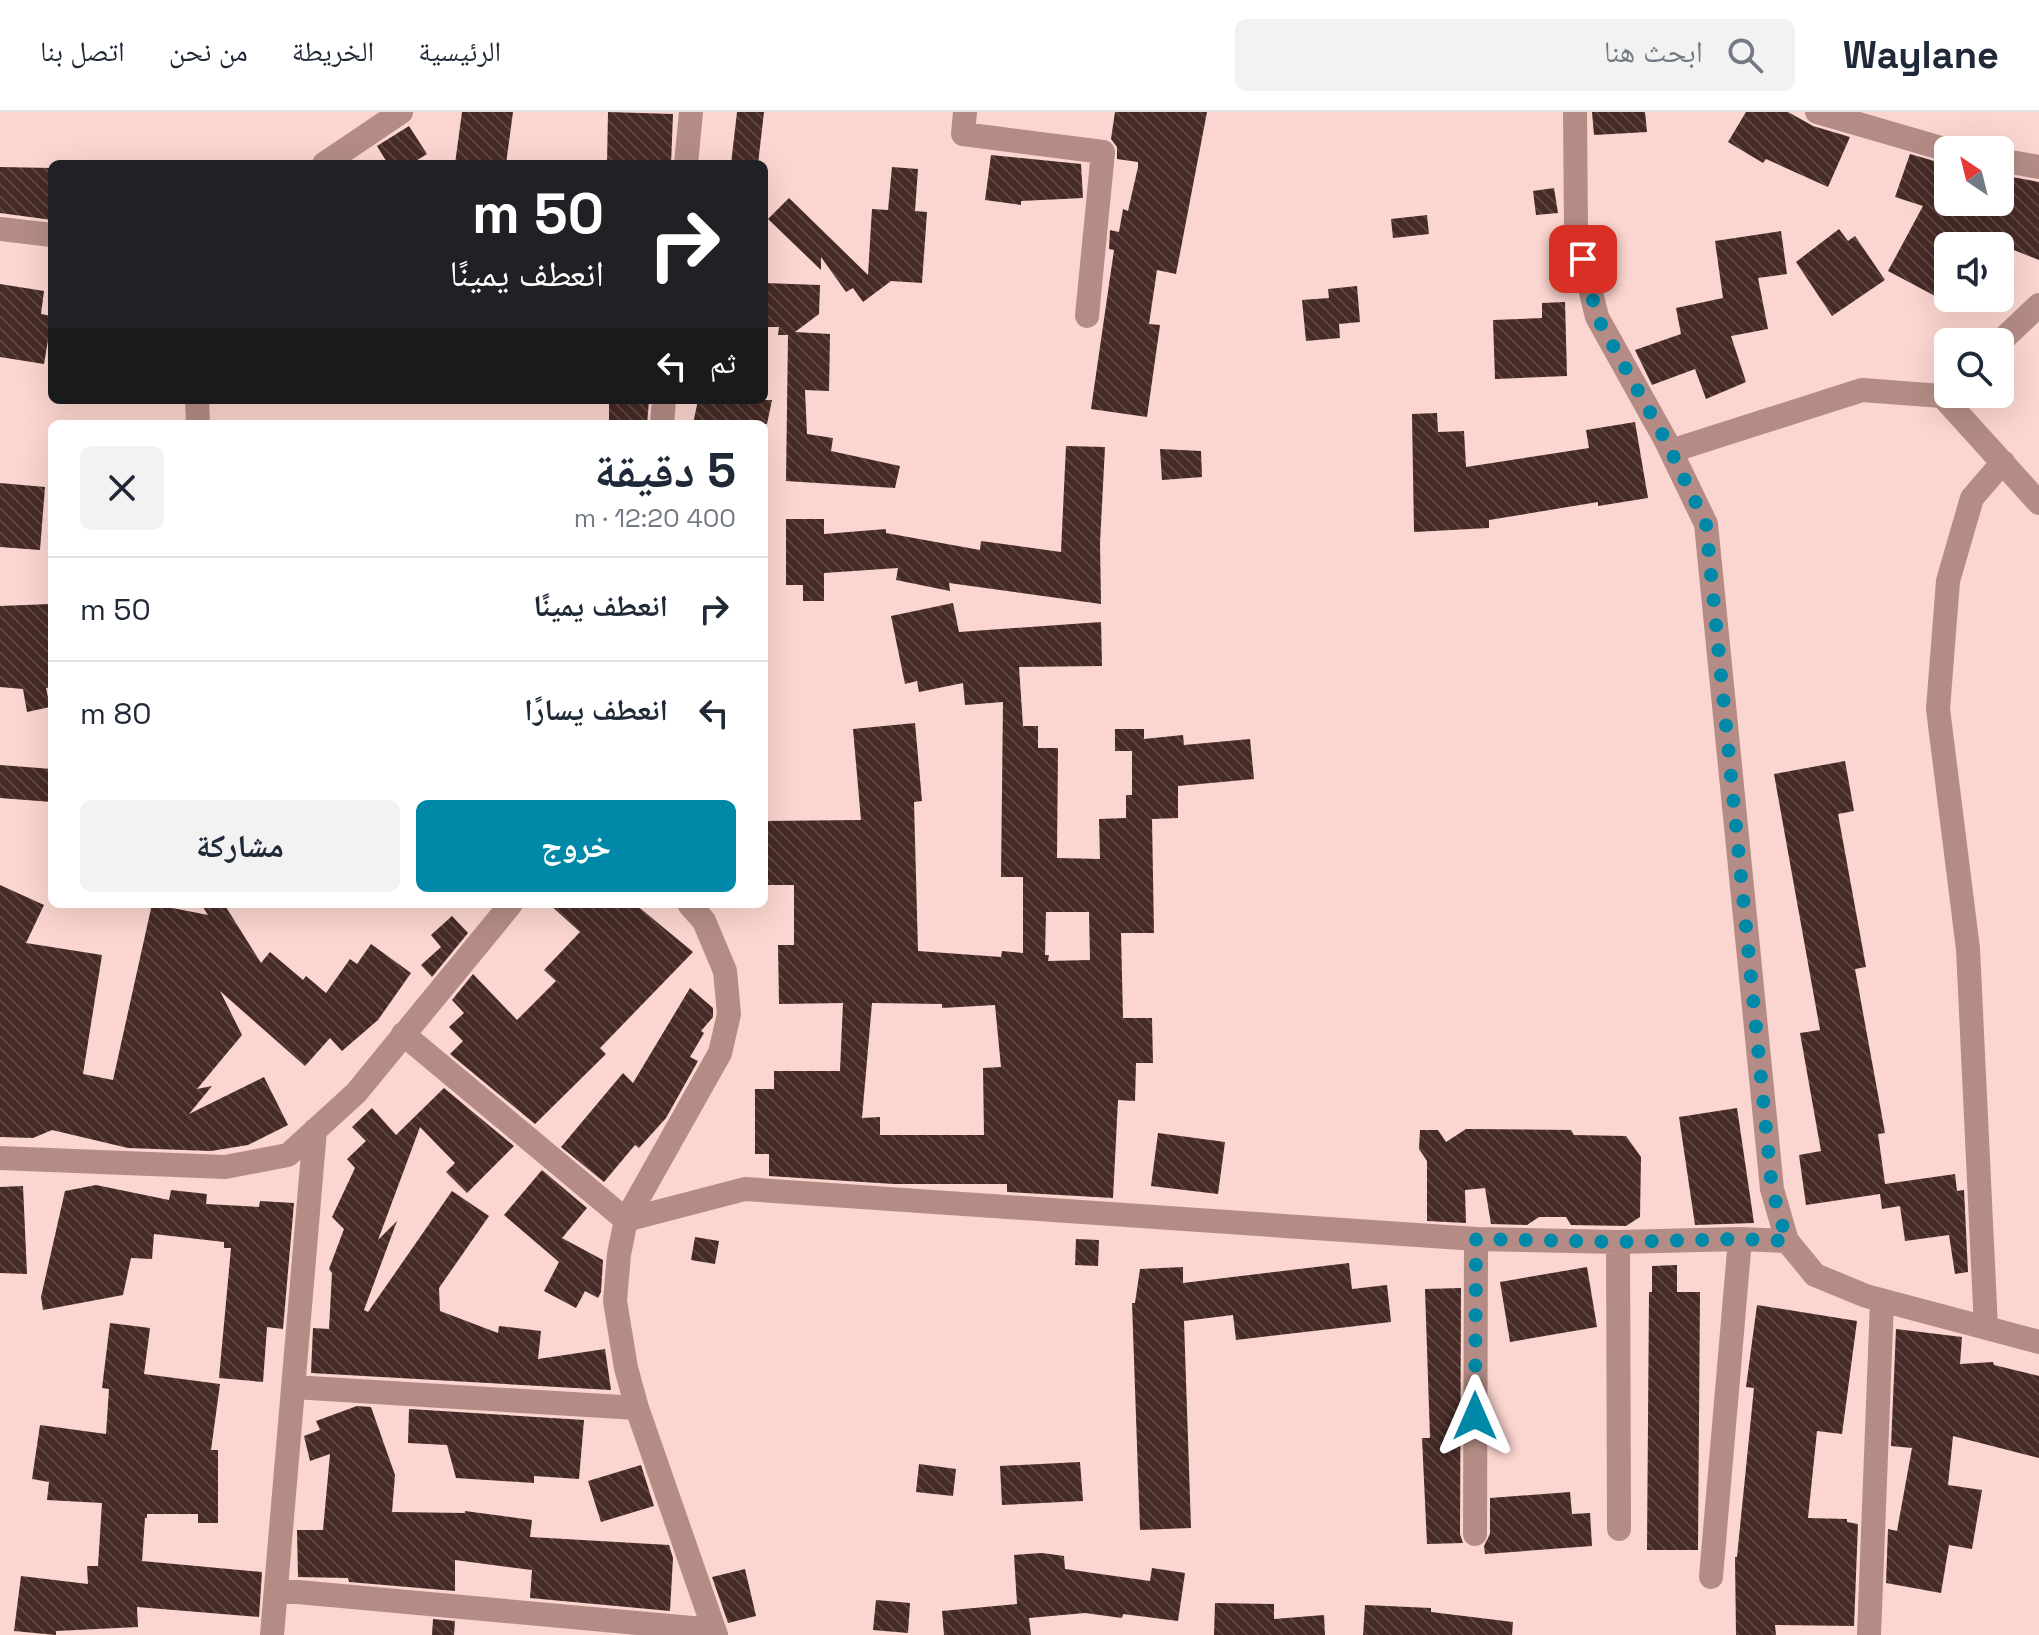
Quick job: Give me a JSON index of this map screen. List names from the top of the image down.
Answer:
{
  "north": "top left",
  "page": {
    "header": "Waylane",
    "search": "ابحث هنا",
    "nav": [
      "الرئيسية",
      "الخريطة",
      "من نحن",
      "اتصل بنا"
    ],
    "turn": ["50 m", "انعطف يمينًا"],
    "then": "ثم",
    "heading": ["5 دقيقة", "400 m · 12:20"],
    "list": [
      {
        "name": "انعطف يمينًا",
        "value": "50 m"
      },
      {
        "name": "انعطف يسارًا",
        "value": "80 m"
      }
    ],
    "buttons": ["خروج", "مشاركة"]
  }
}
